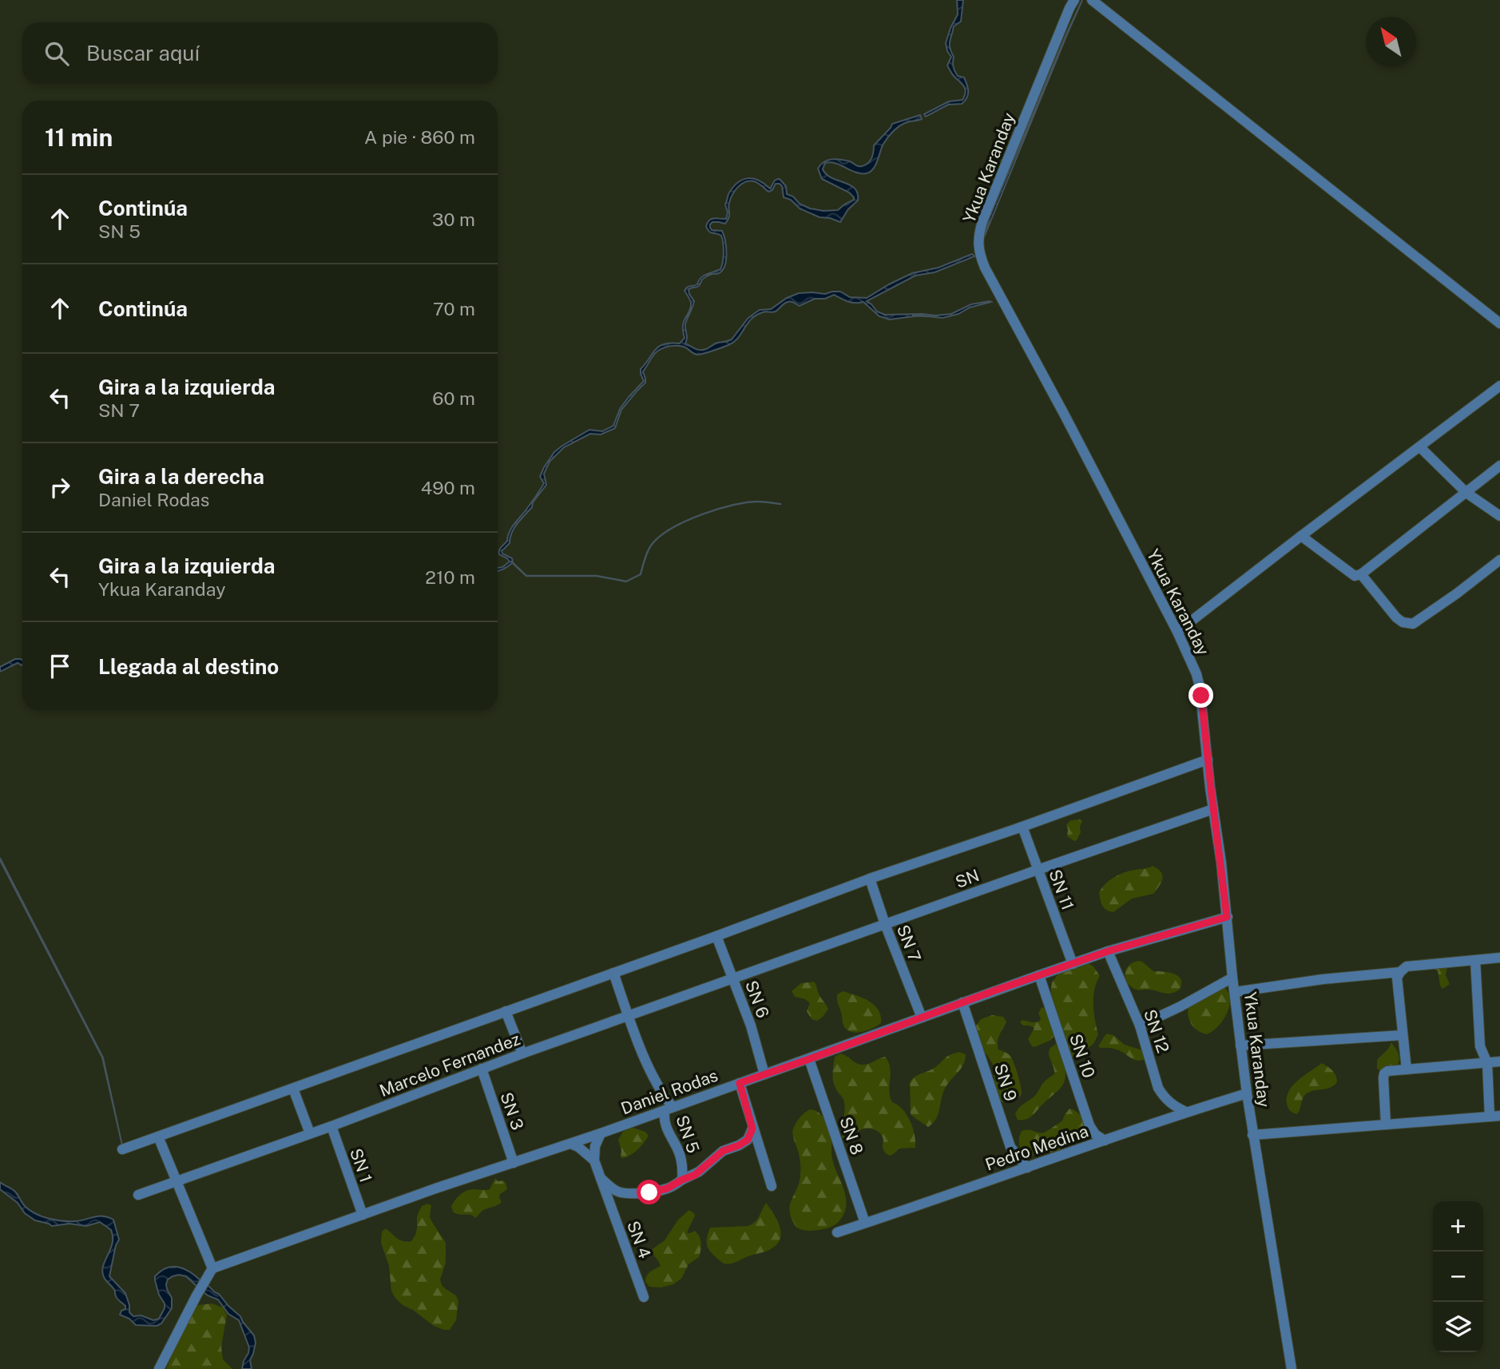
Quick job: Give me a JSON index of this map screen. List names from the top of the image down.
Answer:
{
  "streets": {
    "street": [
      "Ykua Karanday",
      "SN",
      "SN 11",
      "SN 7",
      "SN 6",
      "SN 12",
      "SN 10",
      "Marcelo Fernandez",
      "SN 9",
      "Daniel Rodas",
      "SN 3",
      "SN 5",
      "SN 8",
      "Pedro Medina",
      "SN 1",
      "SN 4"
    ]
  },
  "crossings": [
    ["Ykua Karanday", "SN"],
    ["Ykua Karanday", "Daniel Rodas"],
    ["Ykua Karanday", "Pedro Medina"],
    ["SN", "SN 11"],
    ["SN", "SN 7"],
    ["SN", "SN 6"],
    ["SN", "Marcelo Fernandez"],
    ["SN 11", "Daniel Rodas"],
    ["SN 7", "Daniel Rodas"],
    ["SN 6", "Marcelo Fernandez"],
    ["SN 6", "Daniel Rodas"],
    ["SN 12", "Daniel Rodas"],
    ["SN 12", "Pedro Medina"],
    ["SN 10", "Daniel Rodas"],
    ["SN 10", "Pedro Medina"],
    ["Marcelo Fernandez", "SN 3"],
    ["Marcelo Fernandez", "SN 5"],
    ["Marcelo Fernandez", "SN 1"],
    ["SN 9", "Daniel Rodas"],
    ["SN 9", "Pedro Medina"],
    ["Daniel Rodas", "SN 3"],
    ["Daniel Rodas", "SN 5"],
    ["Daniel Rodas", "SN 8"],
    ["Daniel Rodas", "SN 1"],
    ["SN 5", "SN 4"],
    ["SN 8", "Pedro Medina"]
  ],
  "north": "top left",
  "page": {
    "search": "Buscar aquí",
    "heading": ["11 min", "A pie · 860 m"],
    "list": [
      ["Continúa", "SN 5", "30 m"],
      ["Continúa", "70 m"],
      ["Gira a la izquierda", "SN 7", "60 m"],
      ["Gira a la derecha", "Daniel Rodas", "490 m"],
      ["Gira a la izquierda", "Ykua Karanday", "210 m"],
      "Llegada al destino"
    ],
    "map_buttons": ["+", "−"]
  }
}
